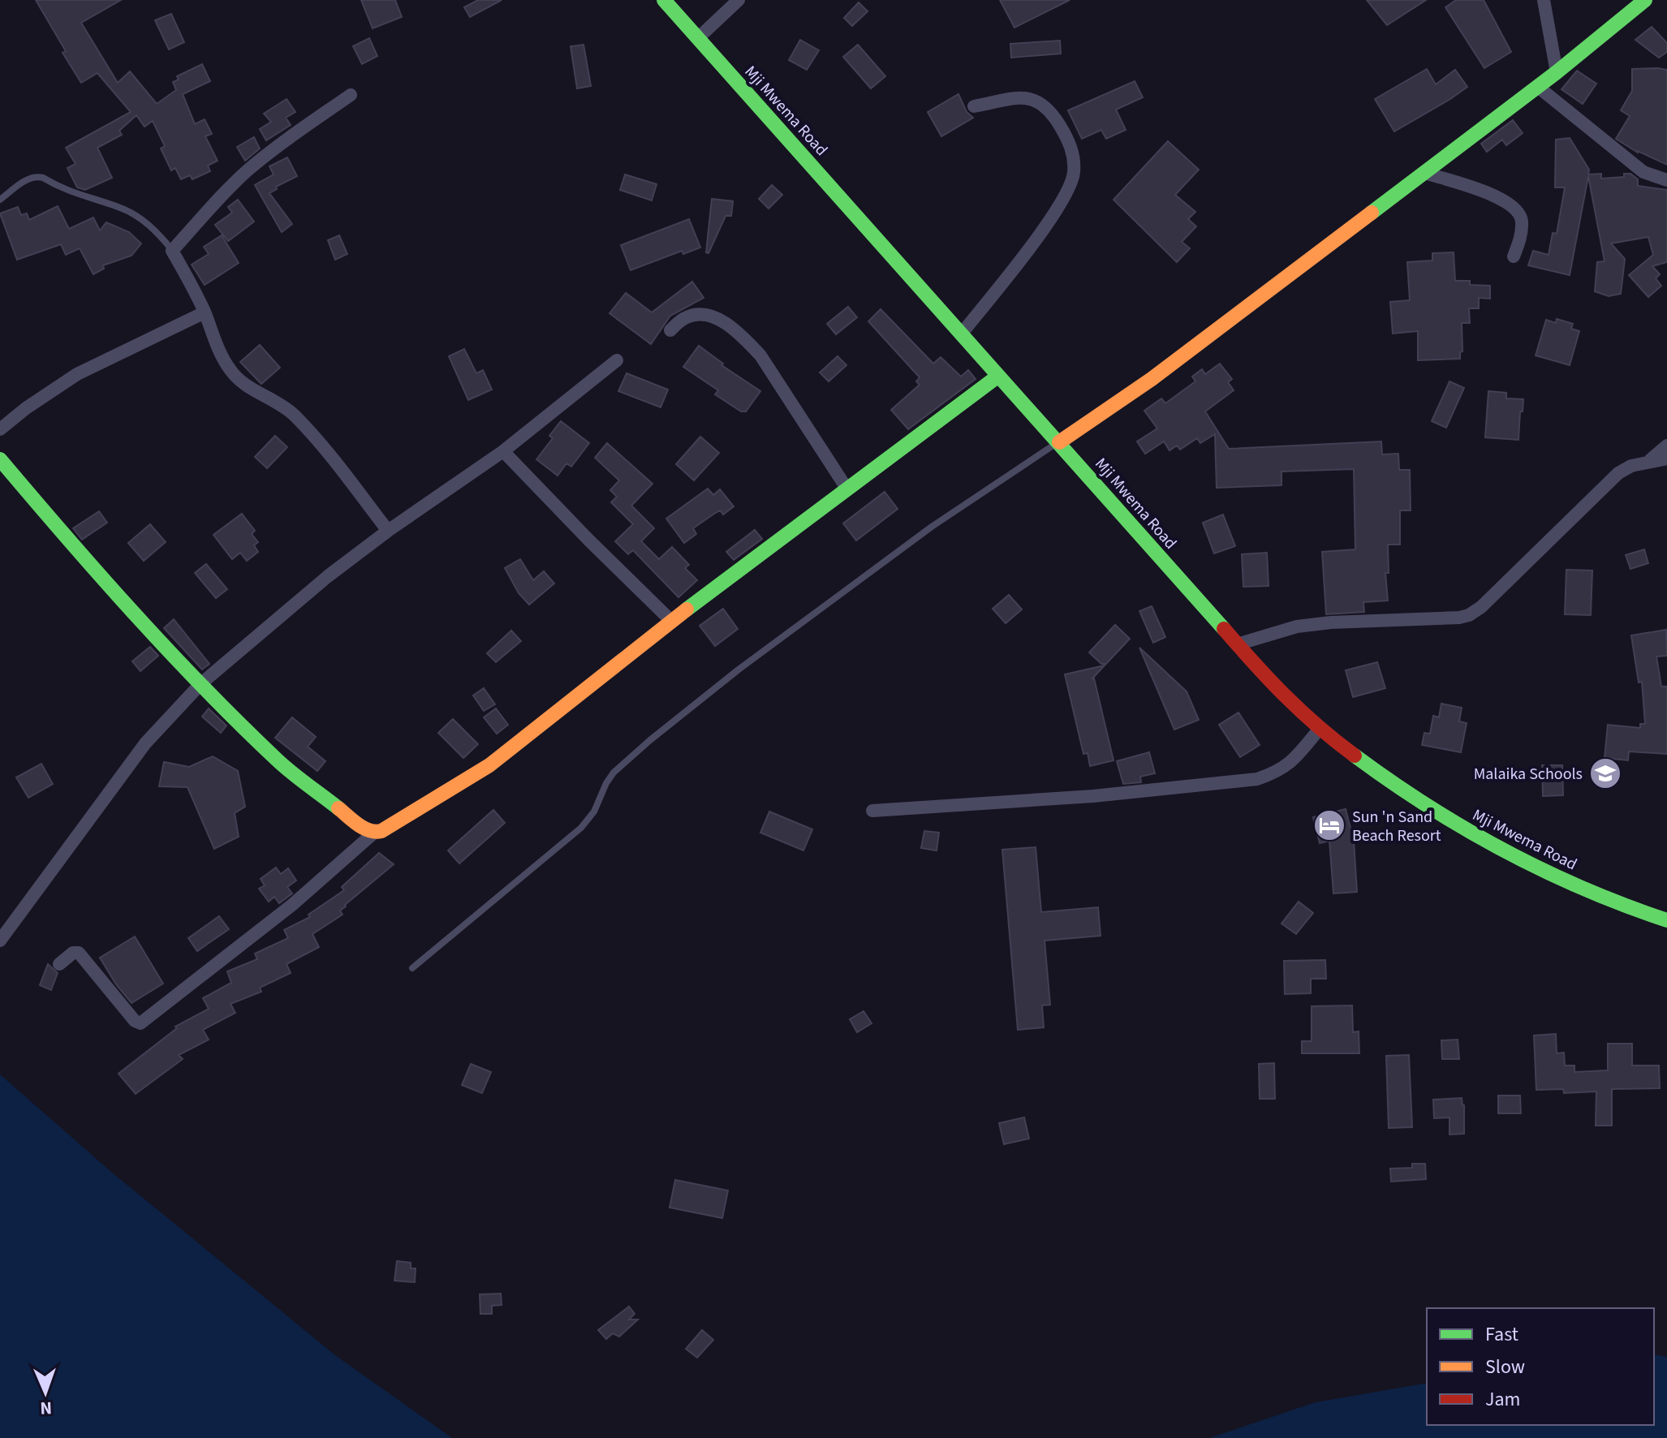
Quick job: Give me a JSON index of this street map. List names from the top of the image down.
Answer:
{
  "streets": {
    "street": ["Mji Mwema Road"]
  },
  "places": {
    "school or university": ["Malaika Schools"],
    "hotel": ["Sun 'n Sand Beach Resort"]
  },
  "legend": ["Fast", "Slow", "Jam"],
  "north": "bottom"
}
